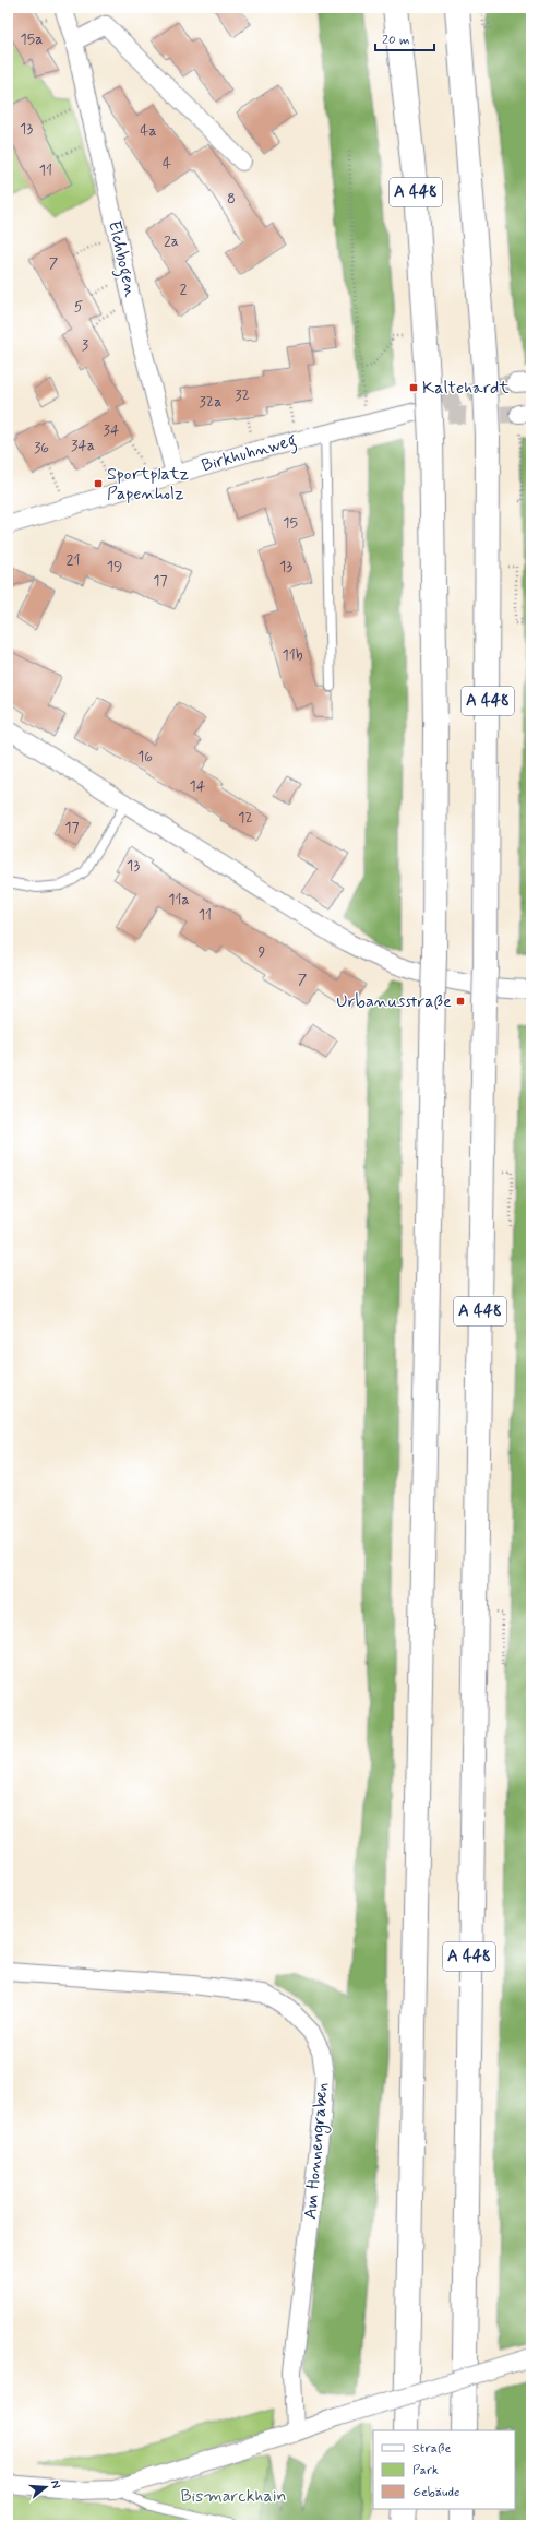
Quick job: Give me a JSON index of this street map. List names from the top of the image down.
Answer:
{
  "streets": {
    "highway": ["A 448"],
    "street": ["Elchbogen", "Birkhuhnweg", "Am Honnengraben"]
  },
  "crossings": [
    ["Elchbogen", "Birkhuhnweg"]
  ],
  "parks": ["Bismarckhain"],
  "places": {
    "transit": ["Kaltehardt", "Sportplatz Papenholz", "Urbanusstraße"]
  },
  "house_numbers": [
    "15a",
    "13",
    "4a",
    "4",
    "11",
    "8",
    "2a",
    "7",
    "2",
    "5",
    "3",
    "32",
    "32a",
    "34",
    "34a",
    "36",
    "15",
    "21",
    "19",
    "13",
    "17",
    "11b",
    "16",
    "14",
    "12",
    "17",
    "13",
    "11a",
    "11",
    "9",
    "7"
  ],
  "legend": ["Straße", "Park", "Gebäude"],
  "scale_bar": "20 m",
  "north": "right"
}
